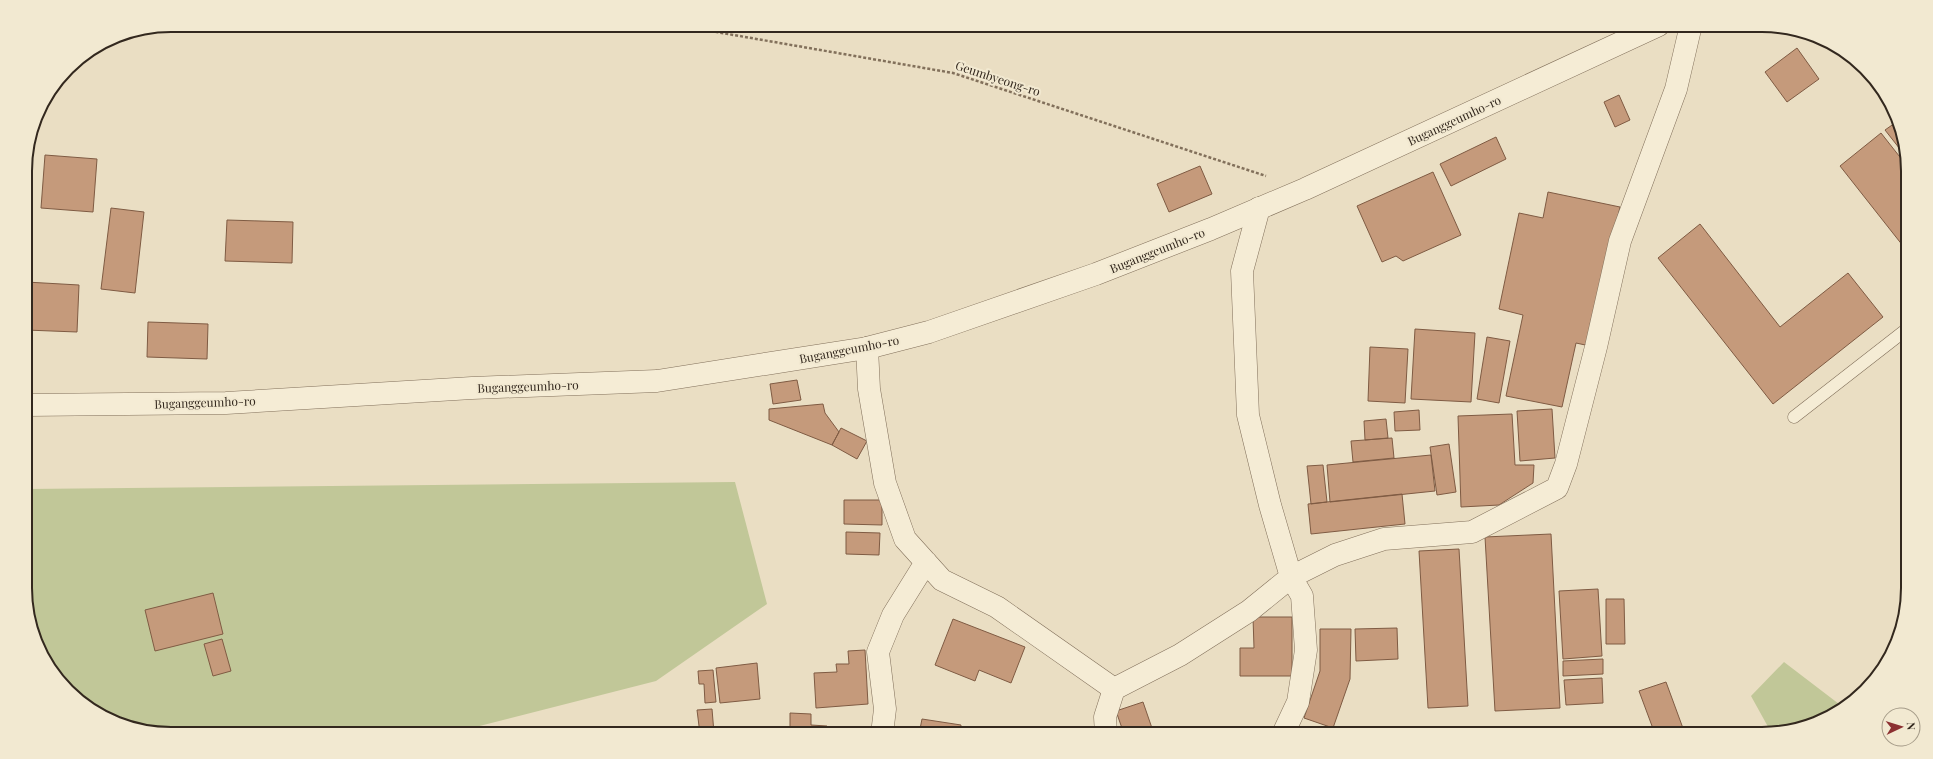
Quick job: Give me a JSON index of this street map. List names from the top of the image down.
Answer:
{
  "streets": {
    "street": ["Buganggeumho-ro"],
    "path": ["Geumbyeong-ro"]
  },
  "north": "right"
}
